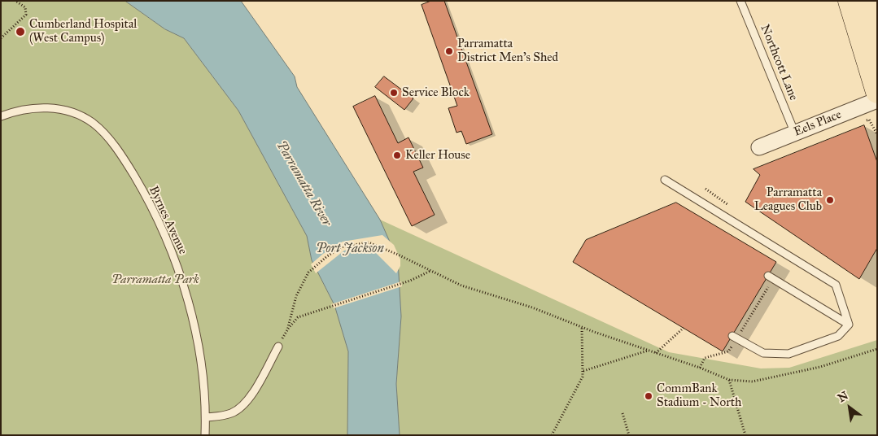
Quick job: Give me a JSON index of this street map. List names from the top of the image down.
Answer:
{
  "streets": {
    "street": ["Eels Place"],
    "lane": ["Northcott Lane", "Byrnes Avenue"]
  },
  "crossings": [
    ["Northcott Lane", "Eels Place"]
  ],
  "water": ["Parramatta River", "Port Jackson"],
  "parks": ["Parramatta Park"],
  "places": [
    "Cumberland Hospital (West Campus)",
    "Parramatta District Men's Shed",
    "Service Block",
    "Keller House",
    "Parramatta Leagues Club",
    "CommBank Stadium - North"
  ],
  "north": "top left"
}
